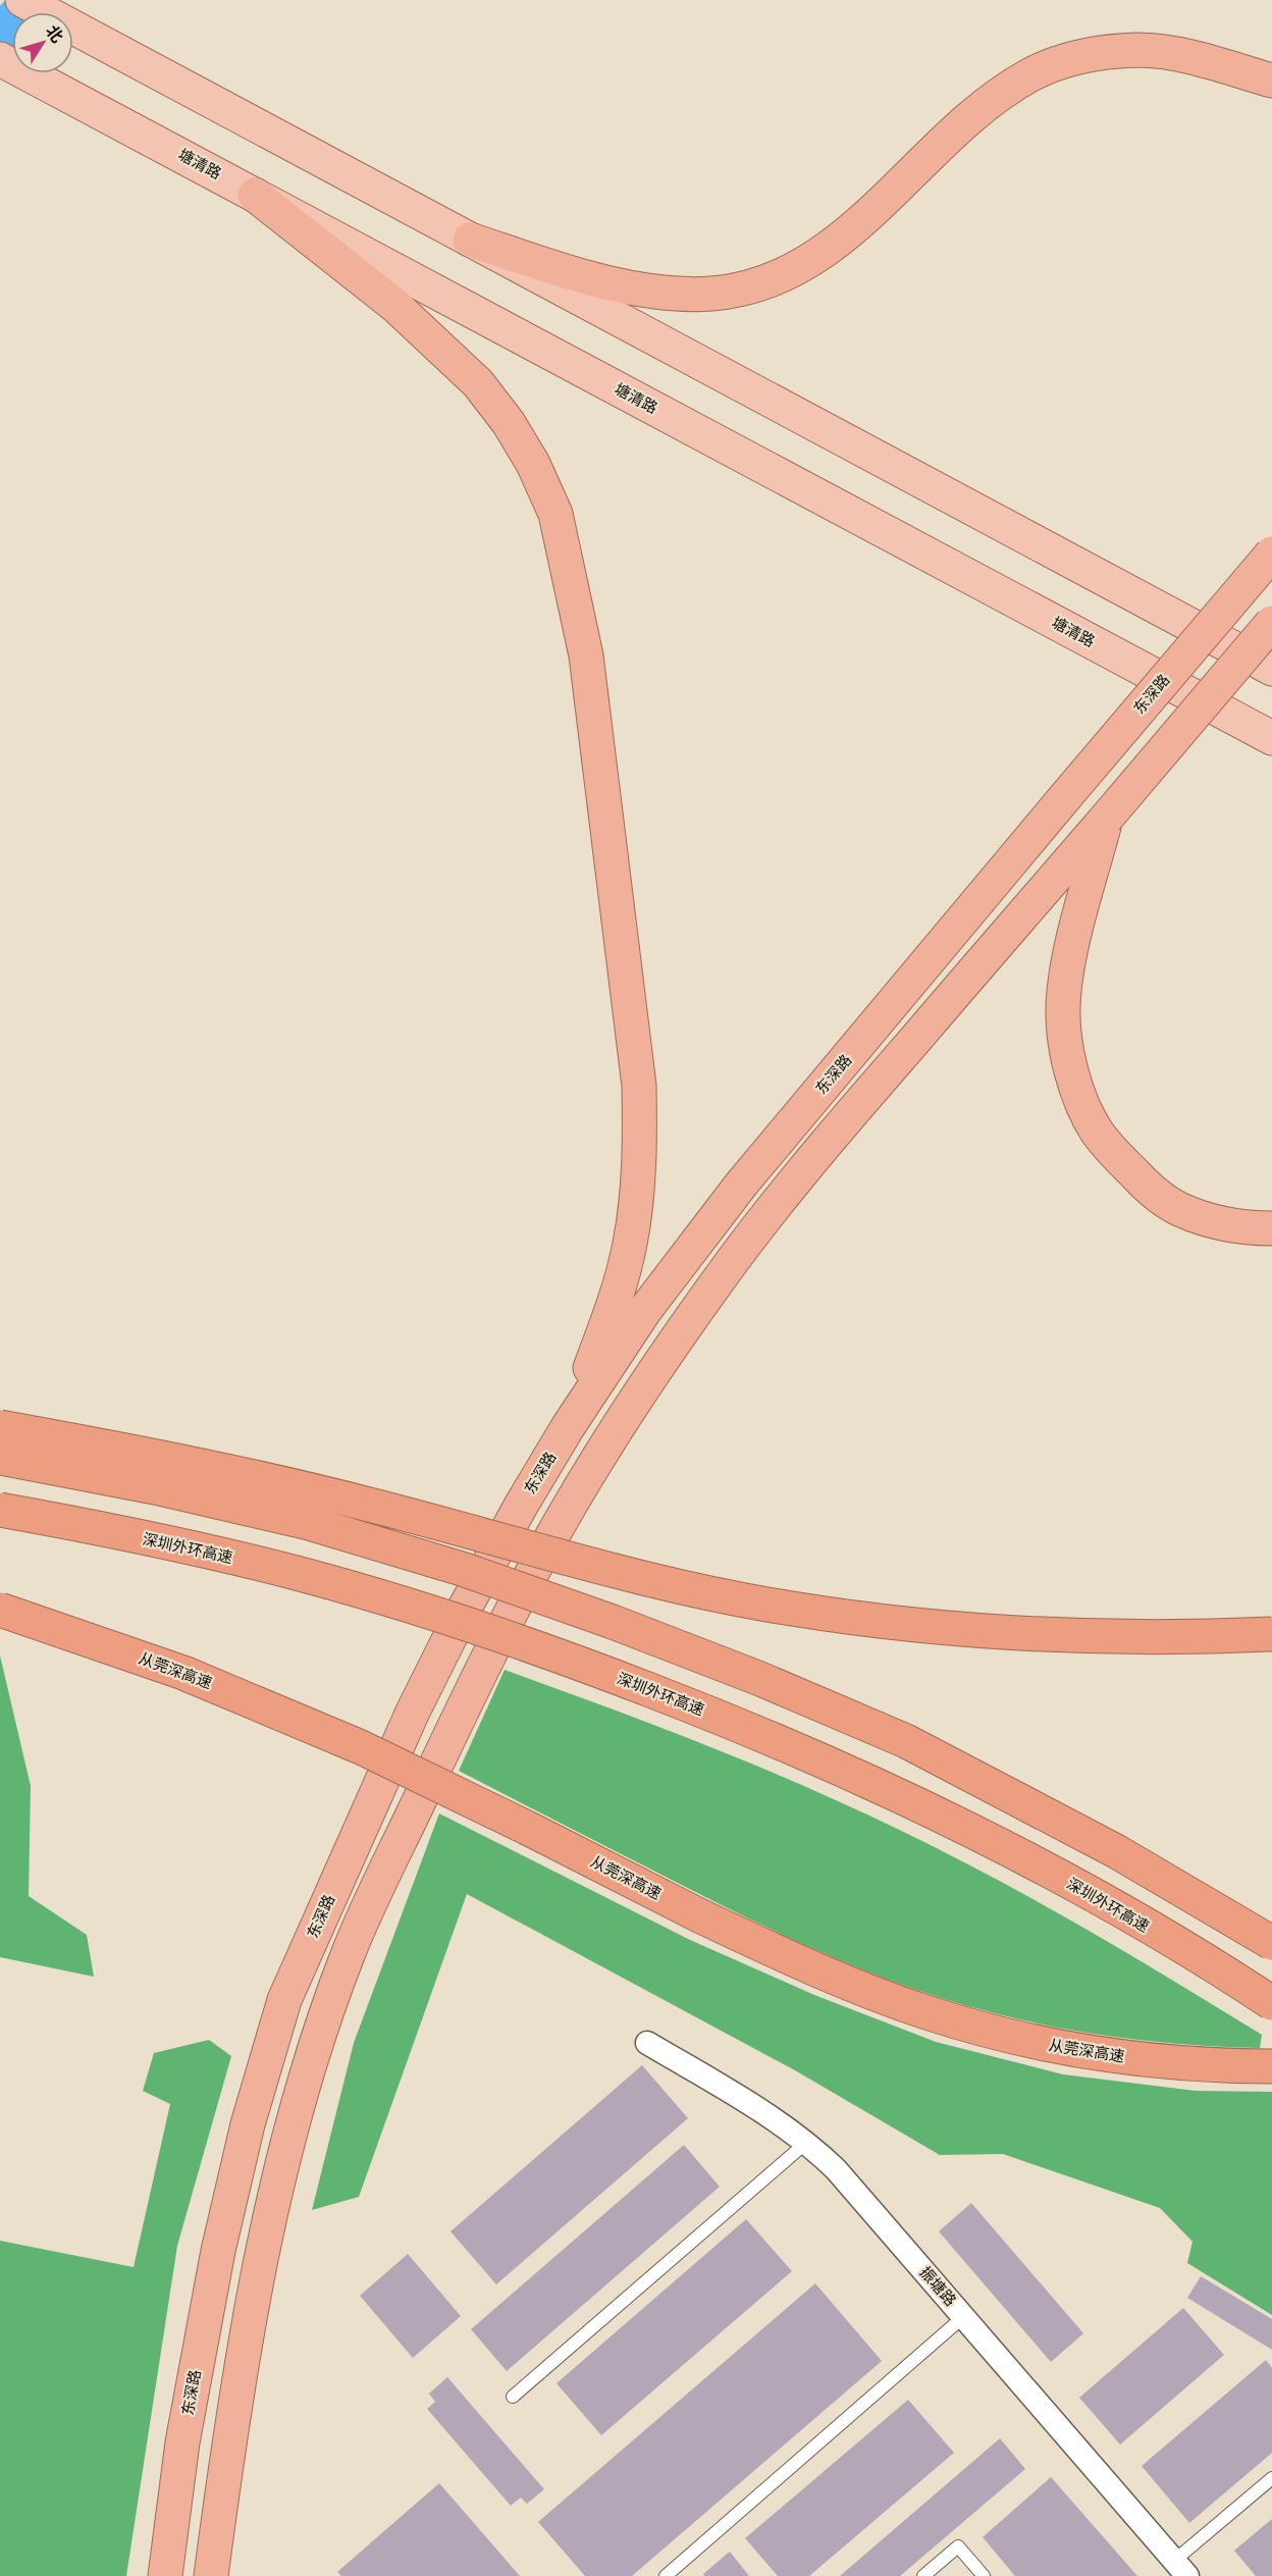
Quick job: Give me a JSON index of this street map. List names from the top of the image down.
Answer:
{
  "streets": {
    "highway": ["东深路", "深圳外环高速", "从莞深高速"],
    "main road": ["塘清路"],
    "street": ["振塘路"]
  },
  "north": "top right"
}
